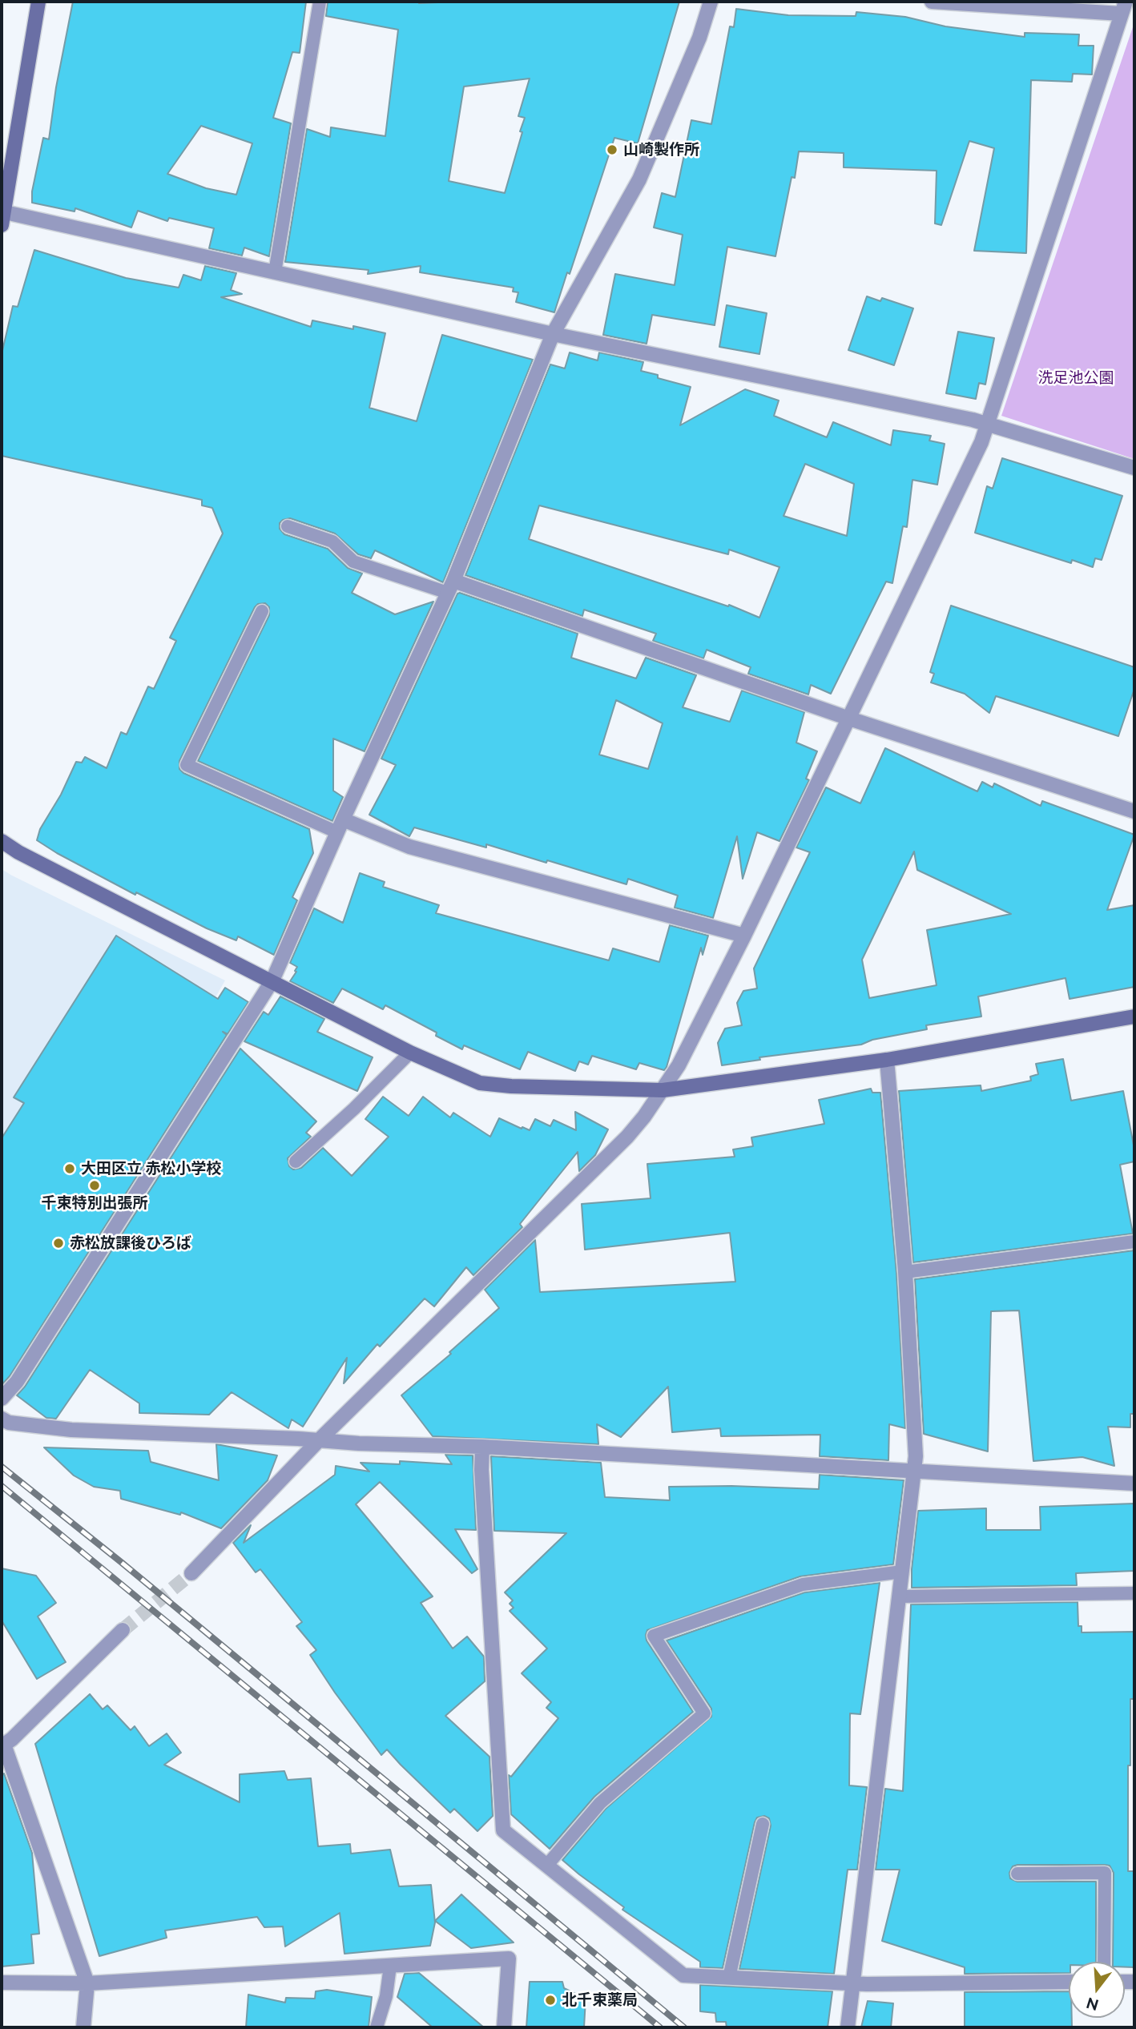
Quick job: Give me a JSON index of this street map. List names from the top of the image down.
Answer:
{
  "parks": ["洗足池公園"],
  "places": [
    "山崎製作所",
    "大田区立 赤松小学校",
    "千束特別出張所",
    "赤松放課後ひろば",
    "北千束薬局"
  ],
  "north": "bottom"
}
